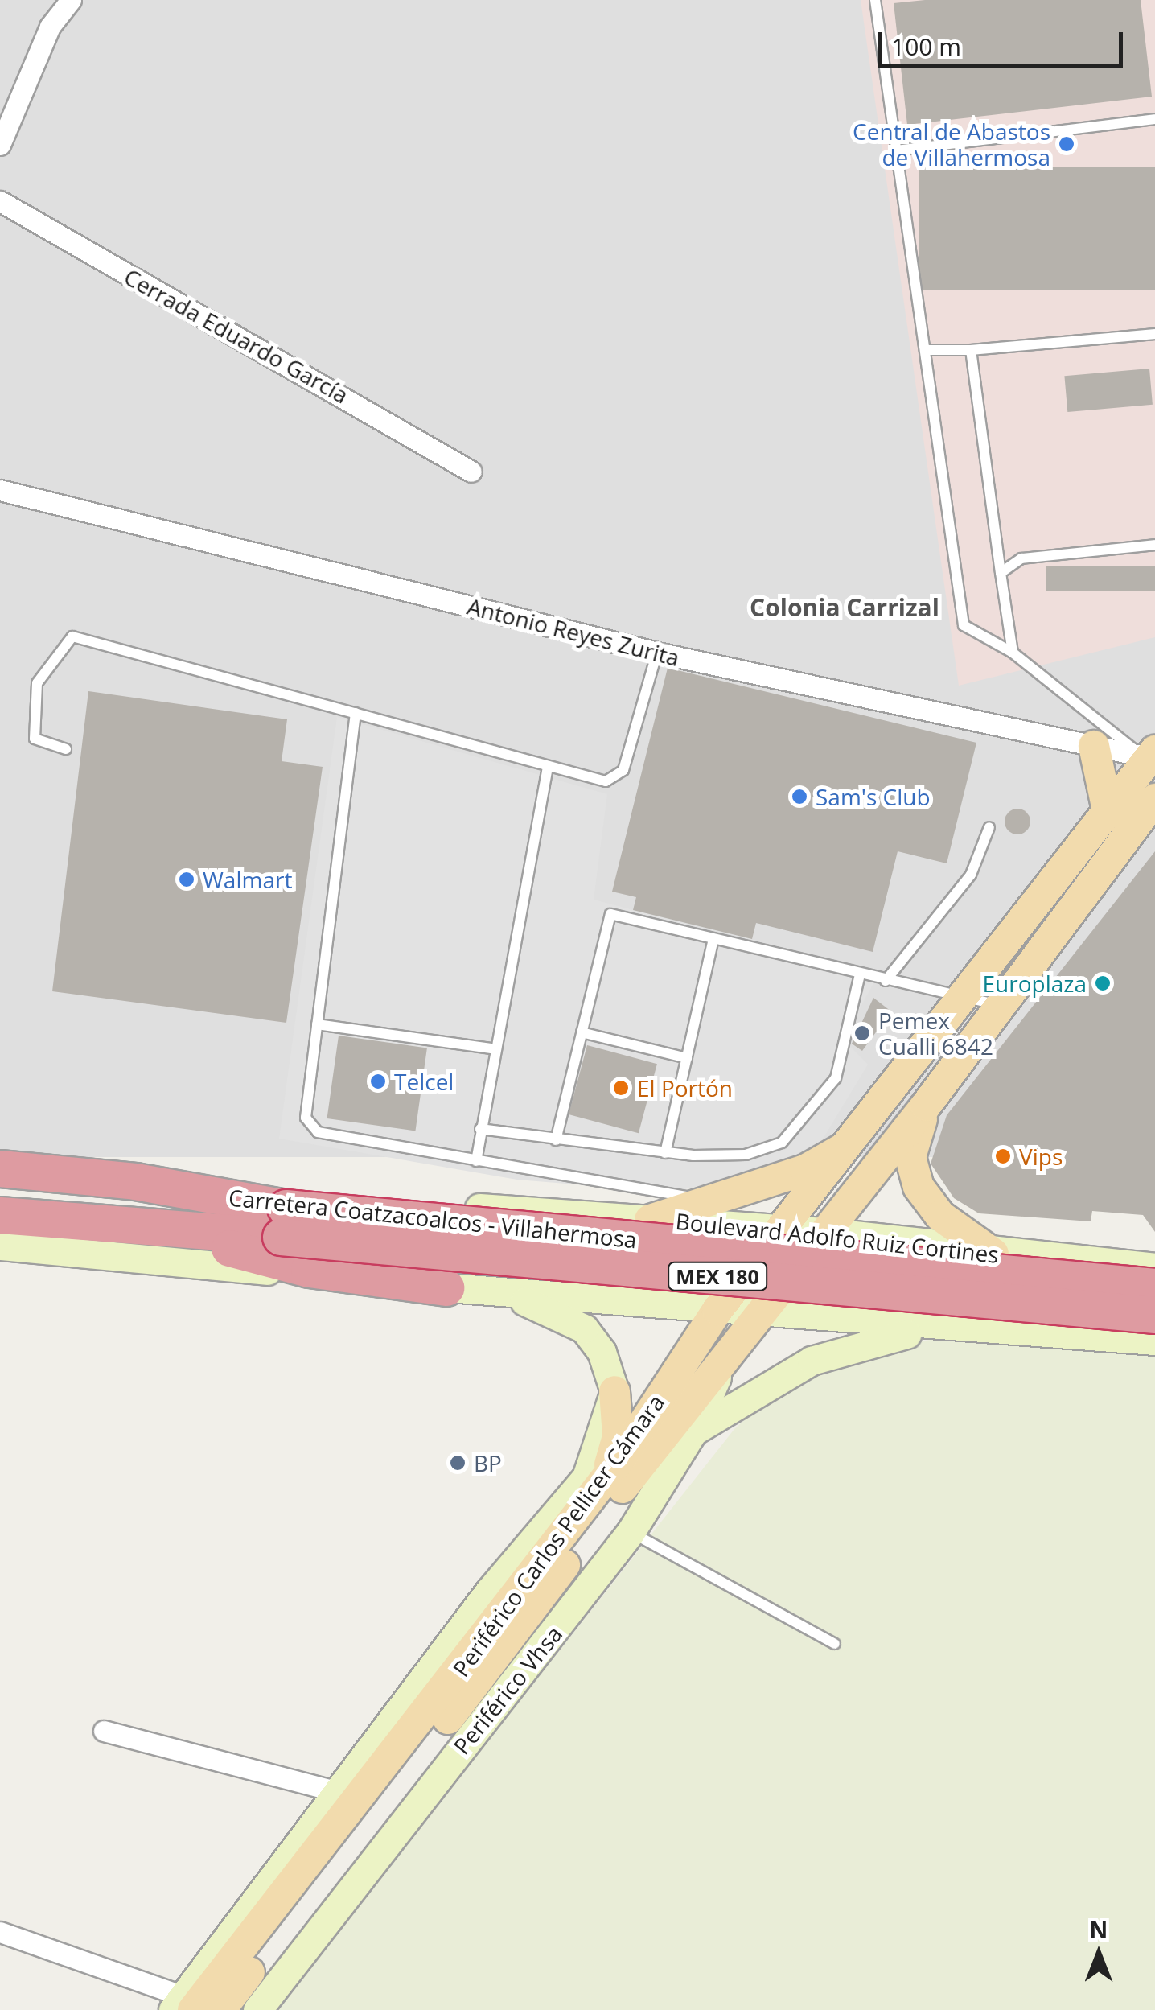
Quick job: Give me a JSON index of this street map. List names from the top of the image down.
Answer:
{
  "streets": {
    "highway": ["Carretera Coatzacoalcos - Villahermosa", "MEX 180"],
    "main road": ["Periférico Carlos Pellicer Cámara"],
    "street": [
      "Cerrada Eduardo García",
      "Antonio Reyes Zurita",
      "Boulevard Adolfo Ruiz Cortines",
      "Periférico Vhsa"
    ]
  },
  "crossings": [
    ["Antonio Reyes Zurita", "Periférico Carlos Pellicer Cámara"],
    ["Carretera Coatzacoalcos - Villahermosa", "Boulevard Adolfo Ruiz Cortines"],
    ["Boulevard Adolfo Ruiz Cortines", "Periférico Carlos Pellicer Cámara"],
    ["Periférico Carlos Pellicer Cámara", "Periférico Vhsa"]
  ],
  "districts": ["Colonia Carrizal"],
  "places": [
    "Central de Abastos de Villahermosa",
    "Sam's Club",
    "Walmart",
    "Europlaza",
    "Pemex Cualli 6842",
    "Telcel",
    "El Portón",
    "Vips",
    "BP"
  ],
  "scale_bar": "100 m",
  "north": "top"
}
